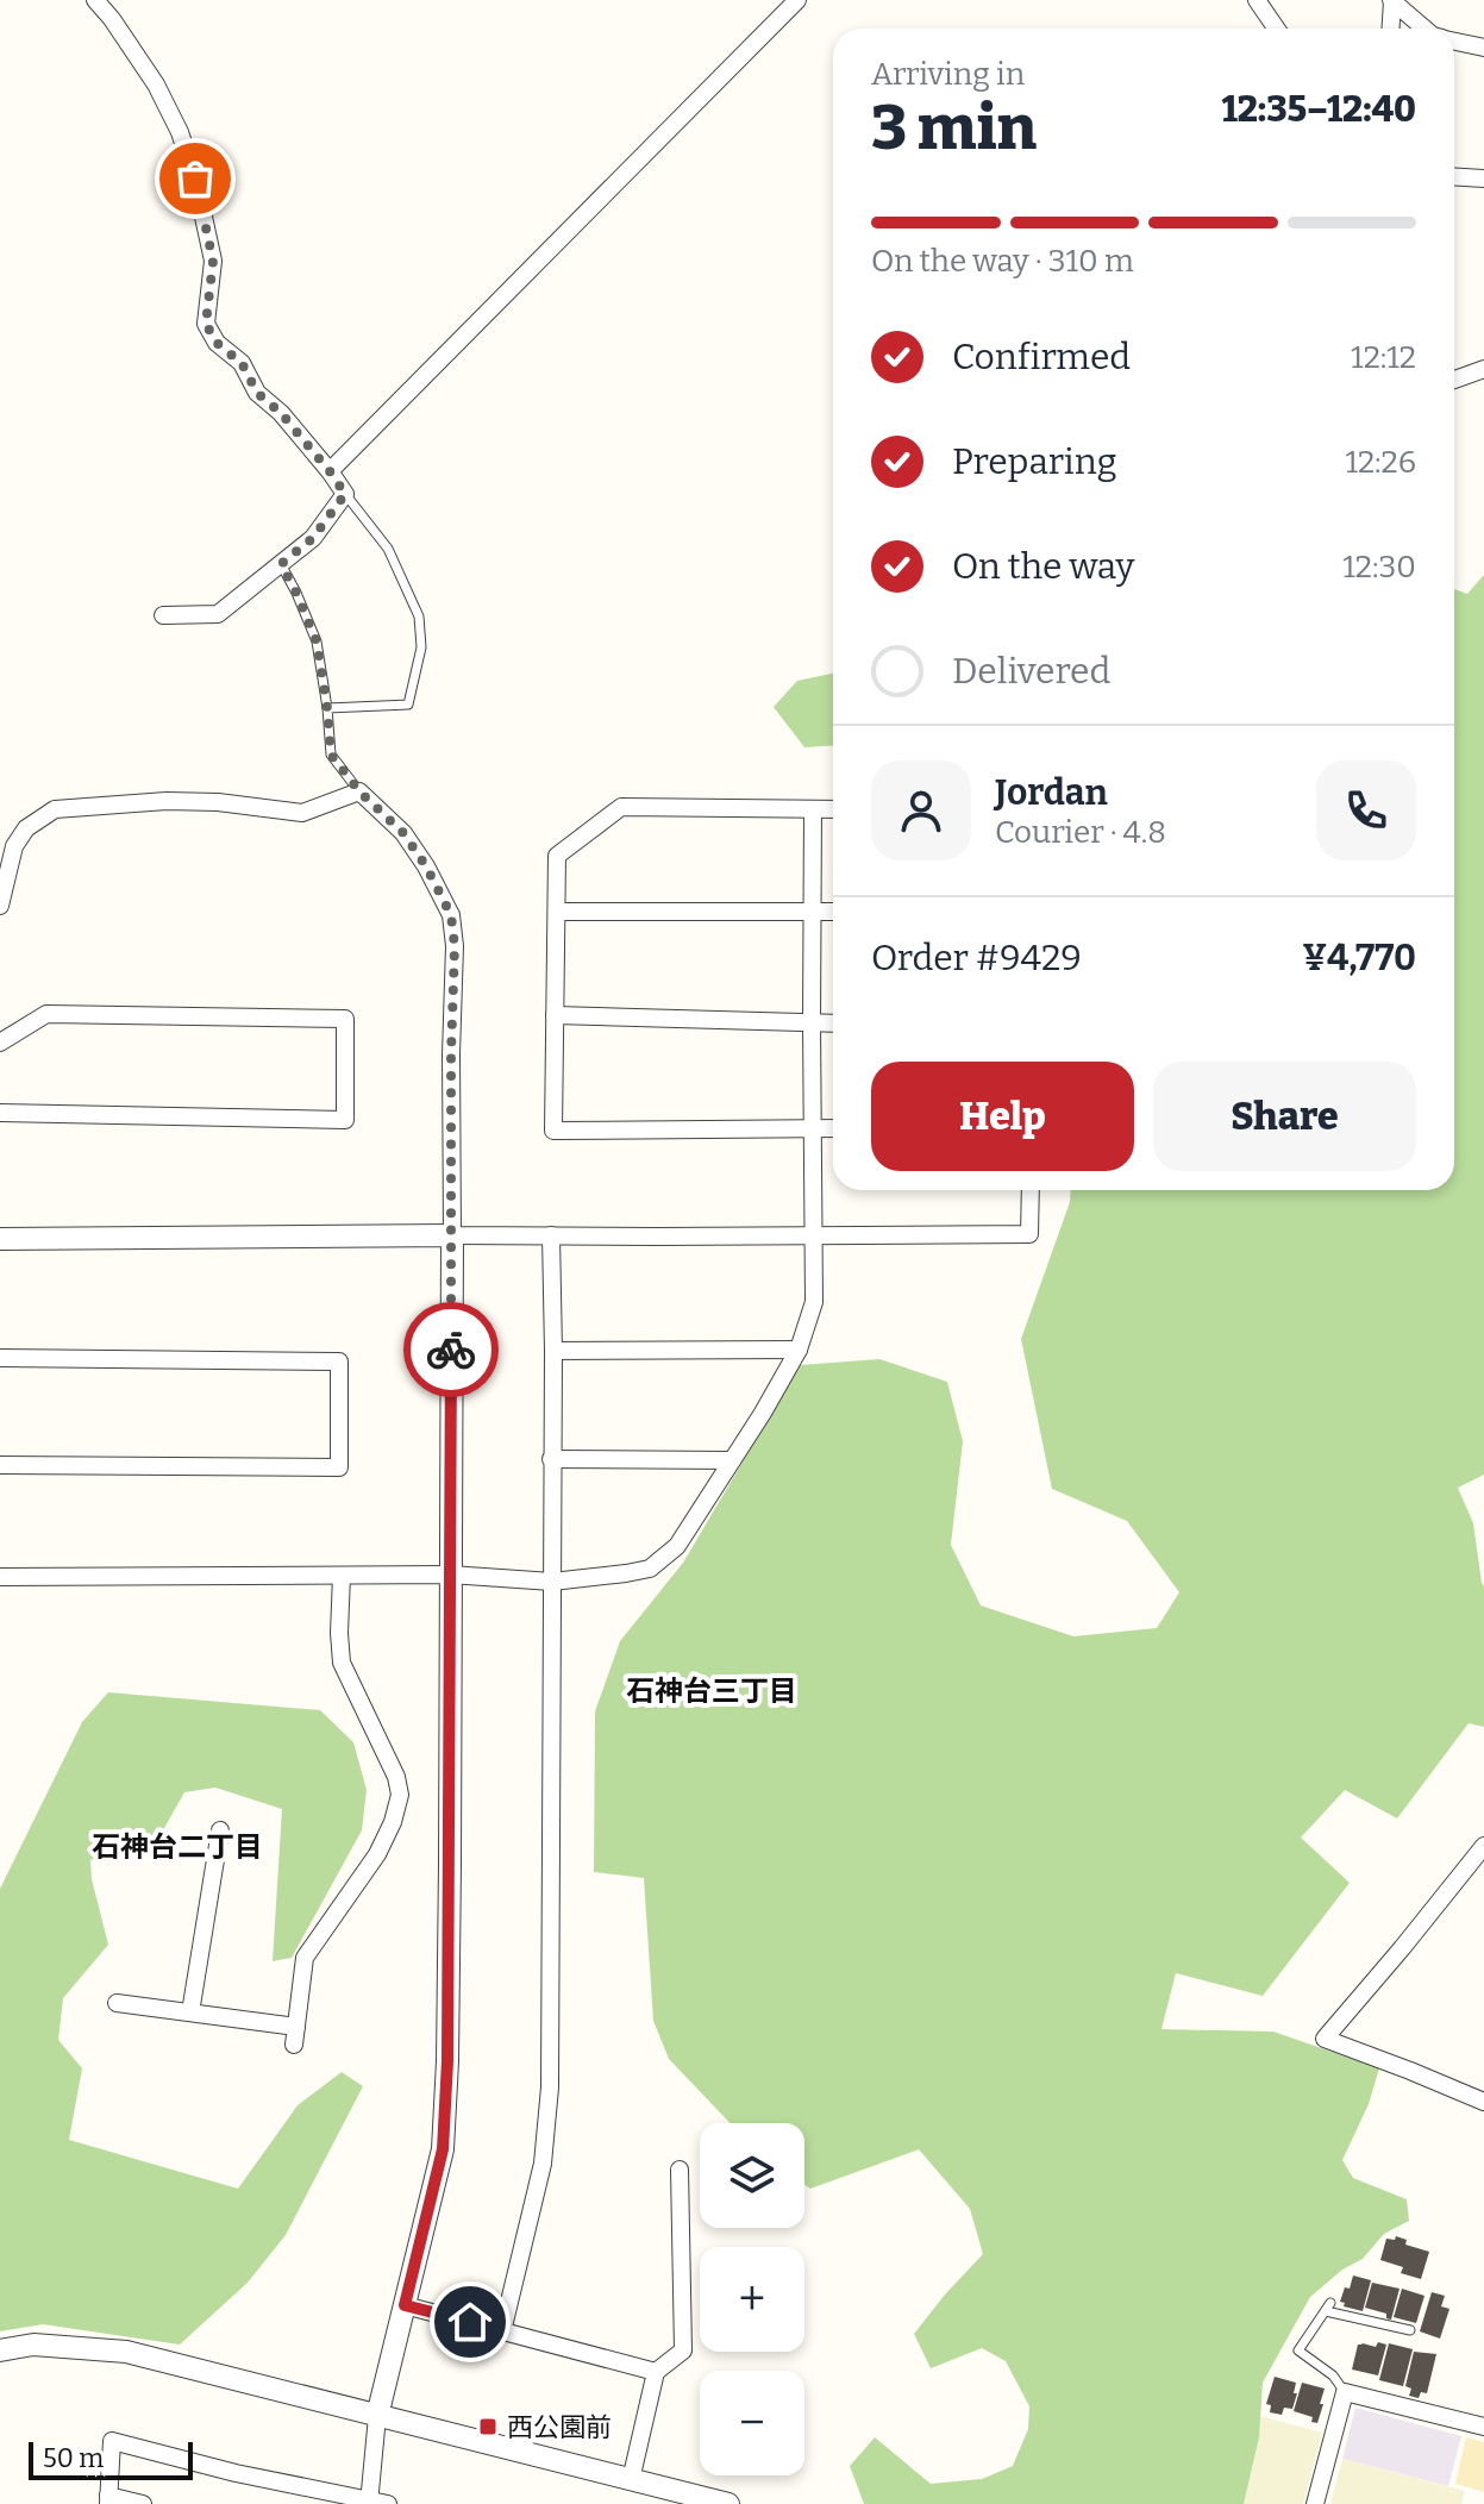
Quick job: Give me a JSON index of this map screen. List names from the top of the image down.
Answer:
{
  "districts": ["石神台三丁目", "石神台二丁目"],
  "places": {
    "transit": ["西公園前"]
  },
  "scale_bar": "50 m",
  "page": {
    "heading": ["3 min", "Arriving in", "12:35–12:40"],
    "panel": [
      "Jordan",
      "Courier · 4.8",
      "Order #9429",
      "¥4,770"
    ],
    "bar": "On the way · 310 m",
    "list": [
      ["Confirmed", "12:12"],
      ["Preparing", "12:26"],
      ["On the way", "12:30"],
      "Delivered"
    ],
    "buttons": ["Help", "Share"],
    "map_buttons": ["+", "−"],
    "scale": "50 m"
  }
}
